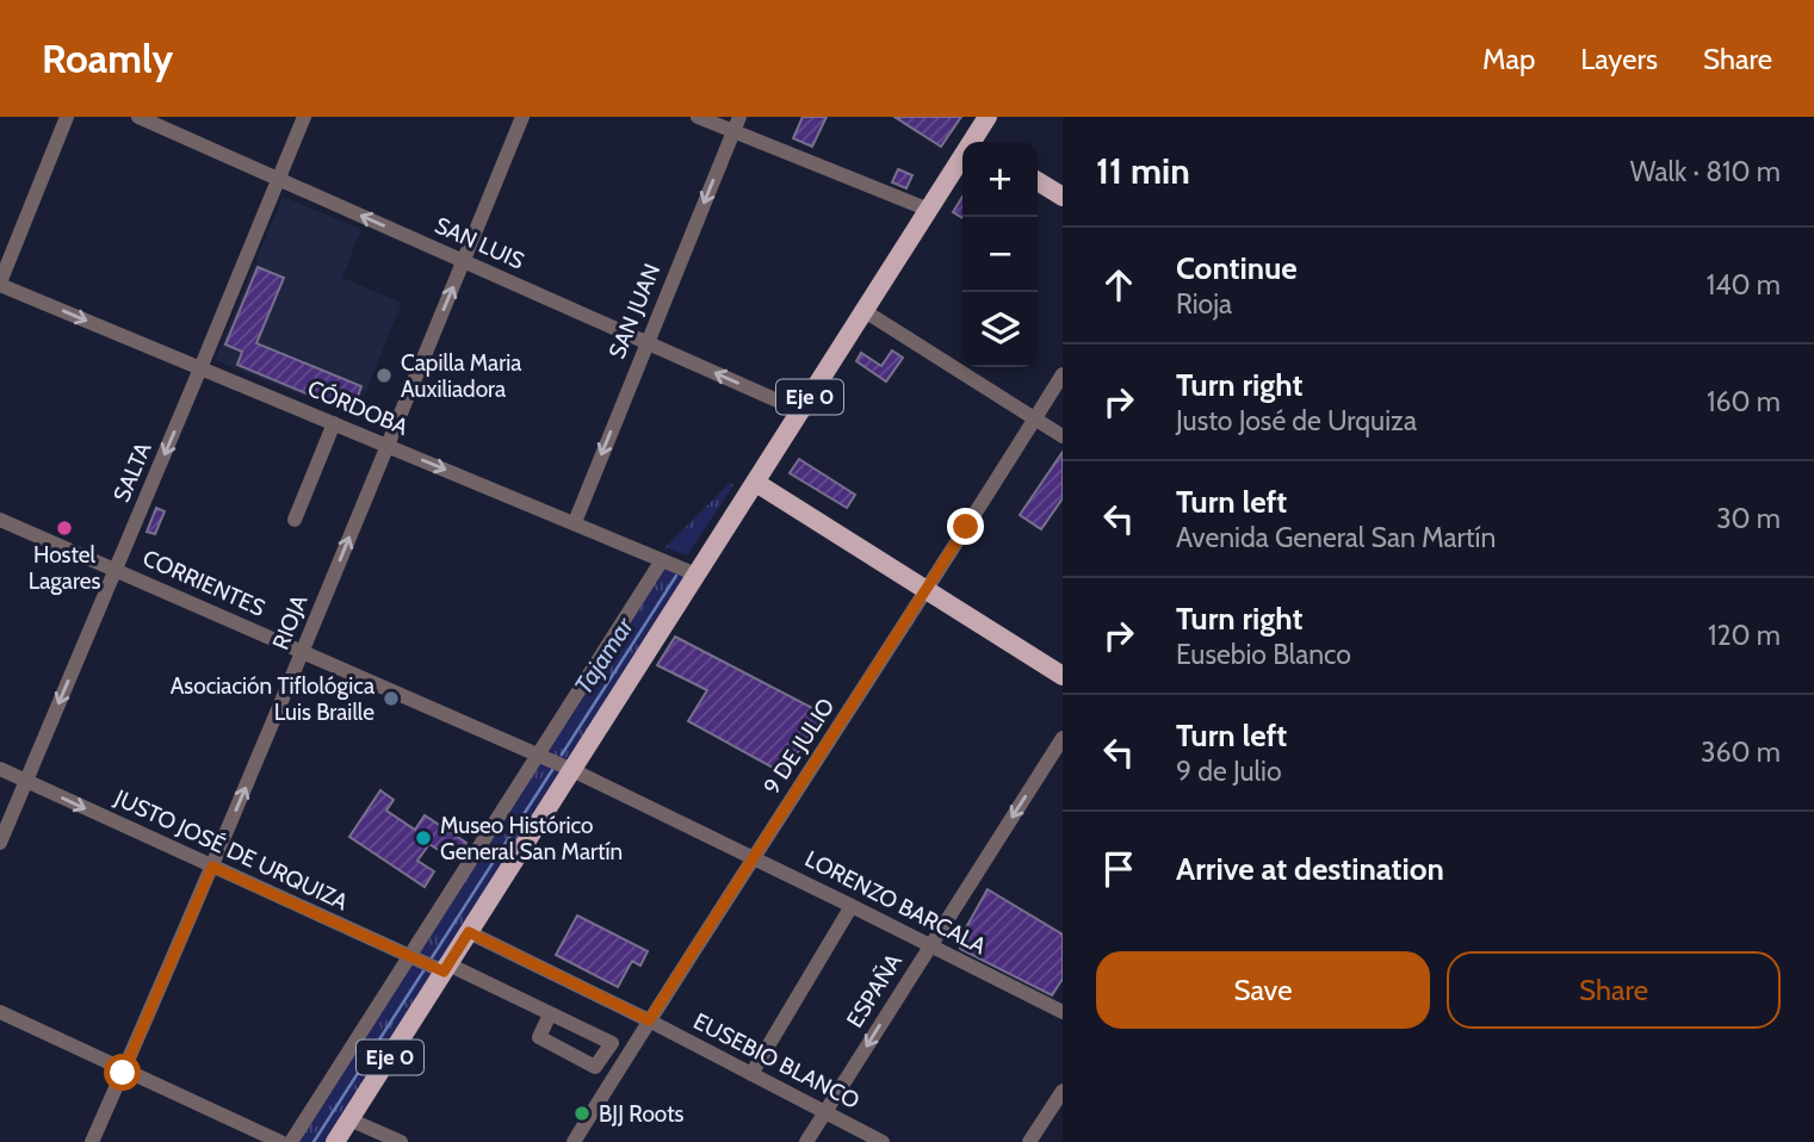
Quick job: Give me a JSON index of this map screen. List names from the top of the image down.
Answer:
{
  "streets": {
    "main road": ["Eje 0"],
    "street": [
      "SAN LUIS",
      "SAN JUAN",
      "CÓRDOBA",
      "SALTA",
      "CORRIENTES",
      "RIOJA",
      "9 DE JULIO",
      "JUSTO JOSÉ DE URQUIZA",
      "LORENZO BARCALA",
      "ESPAÑA",
      "EUSEBIO BLANCO"
    ]
  },
  "crossings": [
    ["SAN LUIS", "SAN JUAN"],
    ["SAN LUIS", "Eje 0"],
    ["SAN LUIS", "SALTA"],
    ["SAN LUIS", "RIOJA"],
    ["SAN JUAN", "CÓRDOBA"],
    ["Eje 0", "CÓRDOBA"],
    ["Eje 0", "CORRIENTES"],
    ["Eje 0", "JUSTO JOSÉ DE URQUIZA"],
    ["Eje 0", "LORENZO BARCALA"],
    ["Eje 0", "EUSEBIO BLANCO"],
    ["CÓRDOBA", "SALTA"],
    ["CÓRDOBA", "RIOJA"],
    ["SALTA", "CORRIENTES"],
    ["SALTA", "JUSTO JOSÉ DE URQUIZA"],
    ["CORRIENTES", "RIOJA"],
    ["CORRIENTES", "LORENZO BARCALA"],
    ["RIOJA", "JUSTO JOSÉ DE URQUIZA"],
    ["9 DE JULIO", "LORENZO BARCALA"],
    ["9 DE JULIO", "EUSEBIO BLANCO"],
    ["LORENZO BARCALA", "ESPAÑA"],
    ["ESPAÑA", "EUSEBIO BLANCO"]
  ],
  "one_way": [
    "SAN LUIS",
    "SAN JUAN",
    "CÓRDOBA",
    "SALTA",
    "RIOJA"
  ],
  "water": ["Tajamar"],
  "places": [
    "Capilla Maria Auxiliadora",
    "Hostel Lagares",
    "Asociación Tiflológica Luis Braille",
    "Museo Histórico General San Martín",
    "BJJ Roots"
  ],
  "page": {
    "header": "Roamly",
    "nav": ["Map", "Layers", "Share"],
    "heading": ["11 min", "Walk · 810 m"],
    "map_buttons": ["+", "−"],
    "list": [
      ["Continue", "Rioja", "140 m"],
      ["Turn right", "Justo José de Urquiza", "160 m"],
      ["Turn left", "Avenida General San Martín", "30 m"],
      ["Turn right", "Eusebio Blanco", "120 m"],
      ["Turn left", "9 de Julio", "360 m"],
      "Arrive at destination"
    ],
    "buttons": ["Save", "Share"]
  }
}
